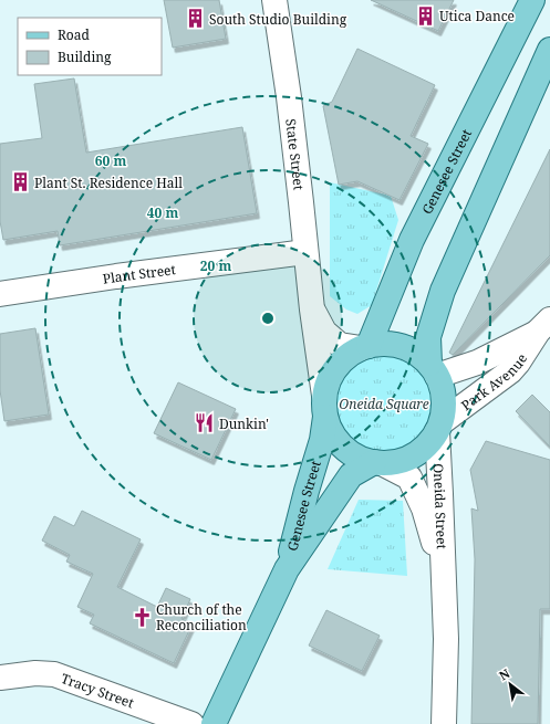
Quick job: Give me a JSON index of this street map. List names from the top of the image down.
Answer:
{
  "streets": {
    "main road": ["Genesee Street"],
    "street": [
      "State Street",
      "Plant Street",
      "Park Avenue",
      "Oneida Street",
      "Tracy Street"
    ]
  },
  "crossings": [
    ["State Street", "Genesee Street"],
    ["State Street", "Plant Street"],
    ["State Street", "Park Avenue"],
    ["State Street", "Oneida Street"],
    ["Genesee Street", "Park Avenue"],
    ["Genesee Street", "Oneida Street"],
    ["Park Avenue", "Oneida Street"]
  ],
  "parks": ["Oneida Square"],
  "places": {
    "building": ["Utica Dance", "South Studio Building", "Plant St. Residence Hall"],
    "restaurant": ["Dunkin'"],
    "church": ["Church of the Reconciliation"]
  },
  "legend": ["Road", "Building"],
  "north": "top left",
  "rings": ["60 m", "40 m", "20 m"]
}
